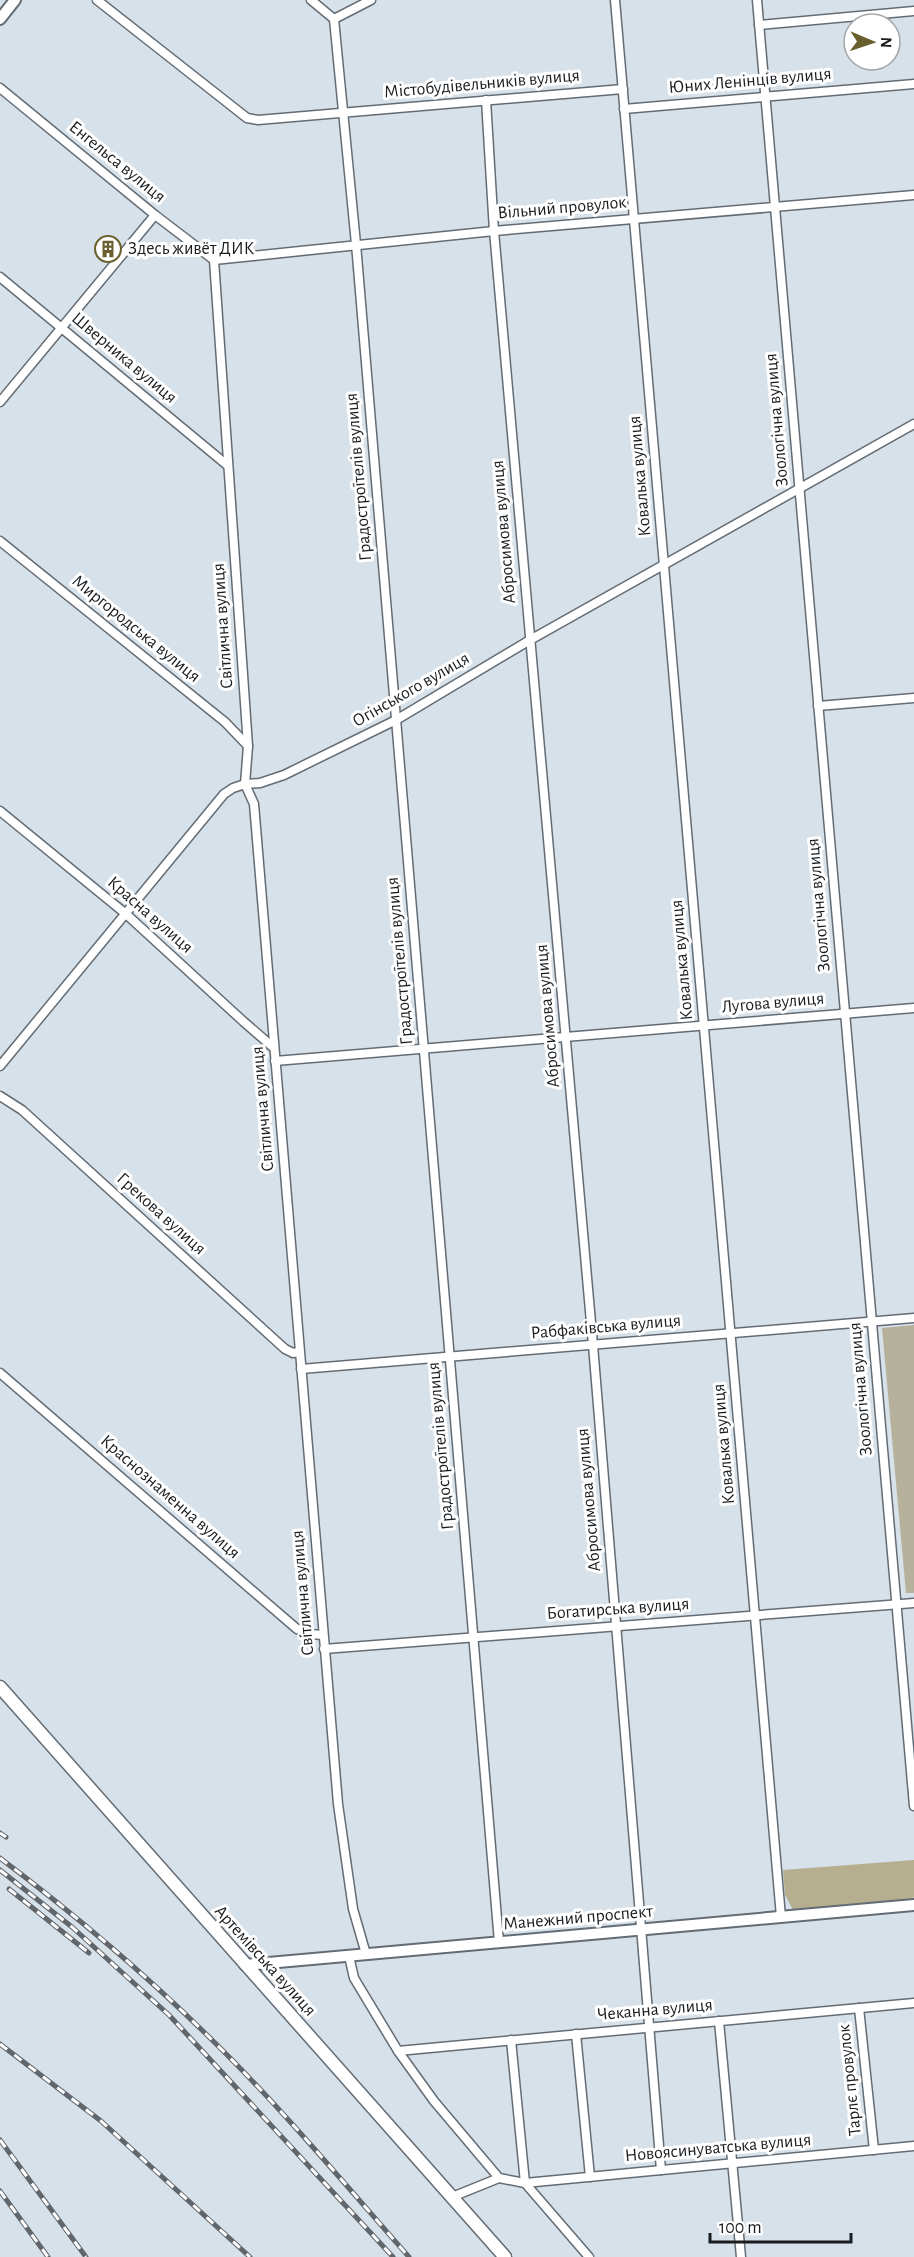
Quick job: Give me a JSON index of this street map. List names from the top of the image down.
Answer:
{
  "streets": {
    "main road": ["Артемівська вулиця"],
    "street": [
      "Юних Ленінців вулиця",
      "Містобудівельників вулиця",
      "Енгельса вулиця",
      "Вільний провулок",
      "Шверника вулиця",
      "Зоологічна вулиця",
      "Ковалька вулиця",
      "Градостроїтелiв вулиця",
      "Абросимова вулиця",
      "Світлична вулиця",
      "Миргородська вулиця",
      "Огінського вулиця",
      "Красна вулиця",
      "Лугова вулиця",
      "Грекова вулиця",
      "Рабфаківська вулиця",
      "Краснознаменна вулиця",
      "Богатирська вулиця",
      "Манежний проспект",
      "Чеканна вулиця",
      "Тарлє провулок",
      "Новоясинуватська вулиця"
    ]
  },
  "crossings": [
    ["Юних Ленінців вулиця", "Зоологічна вулиця"],
    ["Юних Ленінців вулиця", "Ковалька вулиця"],
    ["Містобудівельників вулиця", "Ковалька вулиця"],
    ["Містобудівельників вулиця", "Градостроїтелiв вулиця"],
    ["Містобудівельників вулиця", "Абросимова вулиця"],
    ["Енгельса вулиця", "Вільний провулок"],
    ["Енгельса вулиця", "Світлична вулиця"],
    ["Вільний провулок", "Зоологічна вулиця"],
    ["Вільний провулок", "Ковалька вулиця"],
    ["Вільний провулок", "Градостроїтелiв вулиця"],
    ["Вільний провулок", "Абросимова вулиця"],
    ["Вільний провулок", "Світлична вулиця"],
    ["Шверника вулиця", "Світлична вулиця"],
    ["Зоологічна вулиця", "Огінського вулиця"],
    ["Зоологічна вулиця", "Лугова вулиця"],
    ["Зоологічна вулиця", "Рабфаківська вулиця"],
    ["Зоологічна вулиця", "Богатирська вулиця"],
    ["Ковалька вулиця", "Огінського вулиця"],
    ["Ковалька вулиця", "Лугова вулиця"],
    ["Ковалька вулиця", "Рабфаківська вулиця"],
    ["Ковалька вулиця", "Богатирська вулиця"],
    ["Ковалька вулиця", "Манежний проспект"],
    ["Градостроїтелiв вулиця", "Огінського вулиця"],
    ["Градостроїтелiв вулиця", "Лугова вулиця"],
    ["Градостроїтелiв вулиця", "Рабфаківська вулиця"],
    ["Градостроїтелiв вулиця", "Богатирська вулиця"],
    ["Градостроїтелiв вулиця", "Манежний проспект"],
    ["Абросимова вулиця", "Огінського вулиця"],
    ["Абросимова вулиця", "Лугова вулиця"],
    ["Абросимова вулиця", "Рабфаківська вулиця"],
    ["Абросимова вулиця", "Богатирська вулиця"],
    ["Абросимова вулиця", "Манежний проспект"],
    ["Абросимова вулиця", "Чеканна вулиця"],
    ["Абросимова вулиця", "Новоясинуватська вулиця"],
    ["Світлична вулиця", "Миргородська вулиця"],
    ["Світлична вулиця", "Огінського вулиця"],
    ["Світлична вулиця", "Красна вулиця"],
    ["Світлична вулиця", "Лугова вулиця"],
    ["Світлична вулиця", "Грекова вулиця"],
    ["Світлична вулиця", "Рабфаківська вулиця"],
    ["Світлична вулиця", "Краснознаменна вулиця"],
    ["Світлична вулиця", "Богатирська вулиця"],
    ["Світлична вулиця", "Манежний проспект"],
    ["Огінського вулиця", "Красна вулиця"],
    ["Манежний проспект", "Артемівська вулиця"],
    ["Чеканна вулиця", "Тарлє провулок"],
    ["Тарлє провулок", "Новоясинуватська вулиця"]
  ],
  "places": {
    "building": ["Здесь живёт ДИК"]
  },
  "scale_bar": "100 m",
  "north": "right"
}
